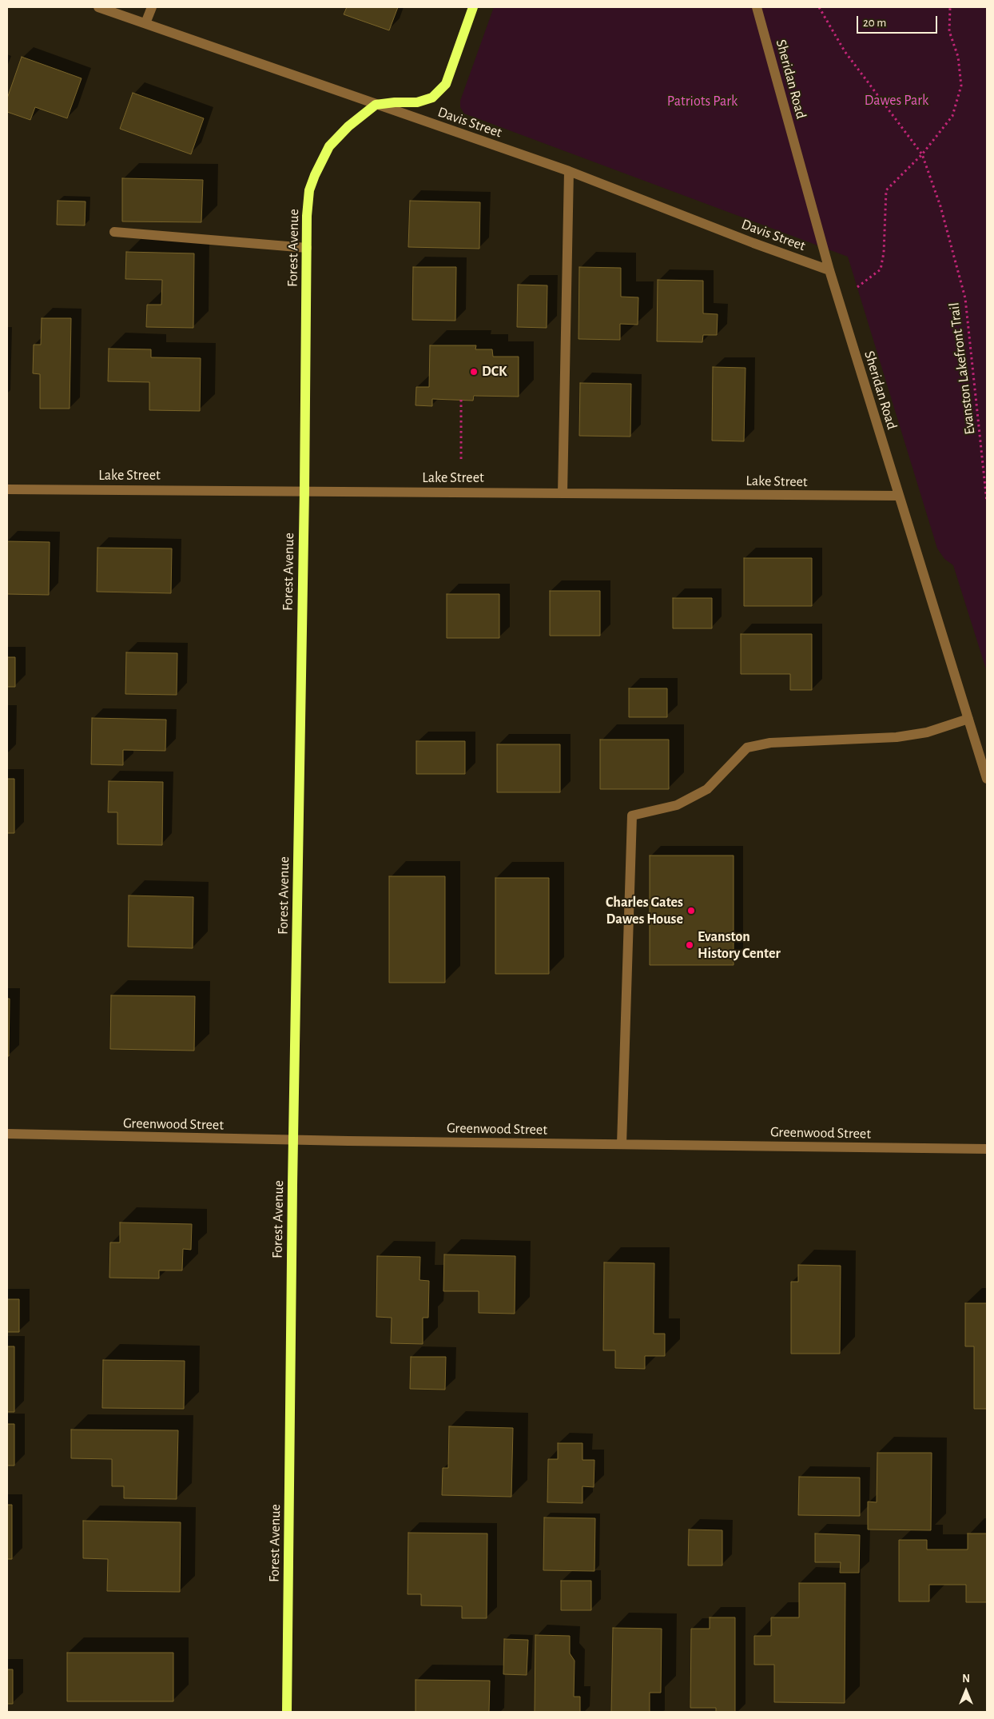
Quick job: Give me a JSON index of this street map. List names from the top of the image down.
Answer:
{
  "streets": {
    "main road": ["Forest Avenue"],
    "street": [
      "Sheridan Road",
      "Davis Street",
      "Lake Street",
      "Greenwood Street"
    ],
    "path": ["Evanston Lakefront Trail"]
  },
  "crossings": [
    ["Sheridan Road", "Davis Street"],
    ["Sheridan Road", "Lake Street"],
    ["Davis Street", "Forest Avenue"],
    ["Forest Avenue", "Lake Street"],
    ["Forest Avenue", "Greenwood Street"]
  ],
  "parks": ["Dawes Park", "Patriots Park"],
  "places": ["DCK", "Charles Gates Dawes House", "Evanston History Center"],
  "scale_bar": "20 m",
  "north": "top"
}
